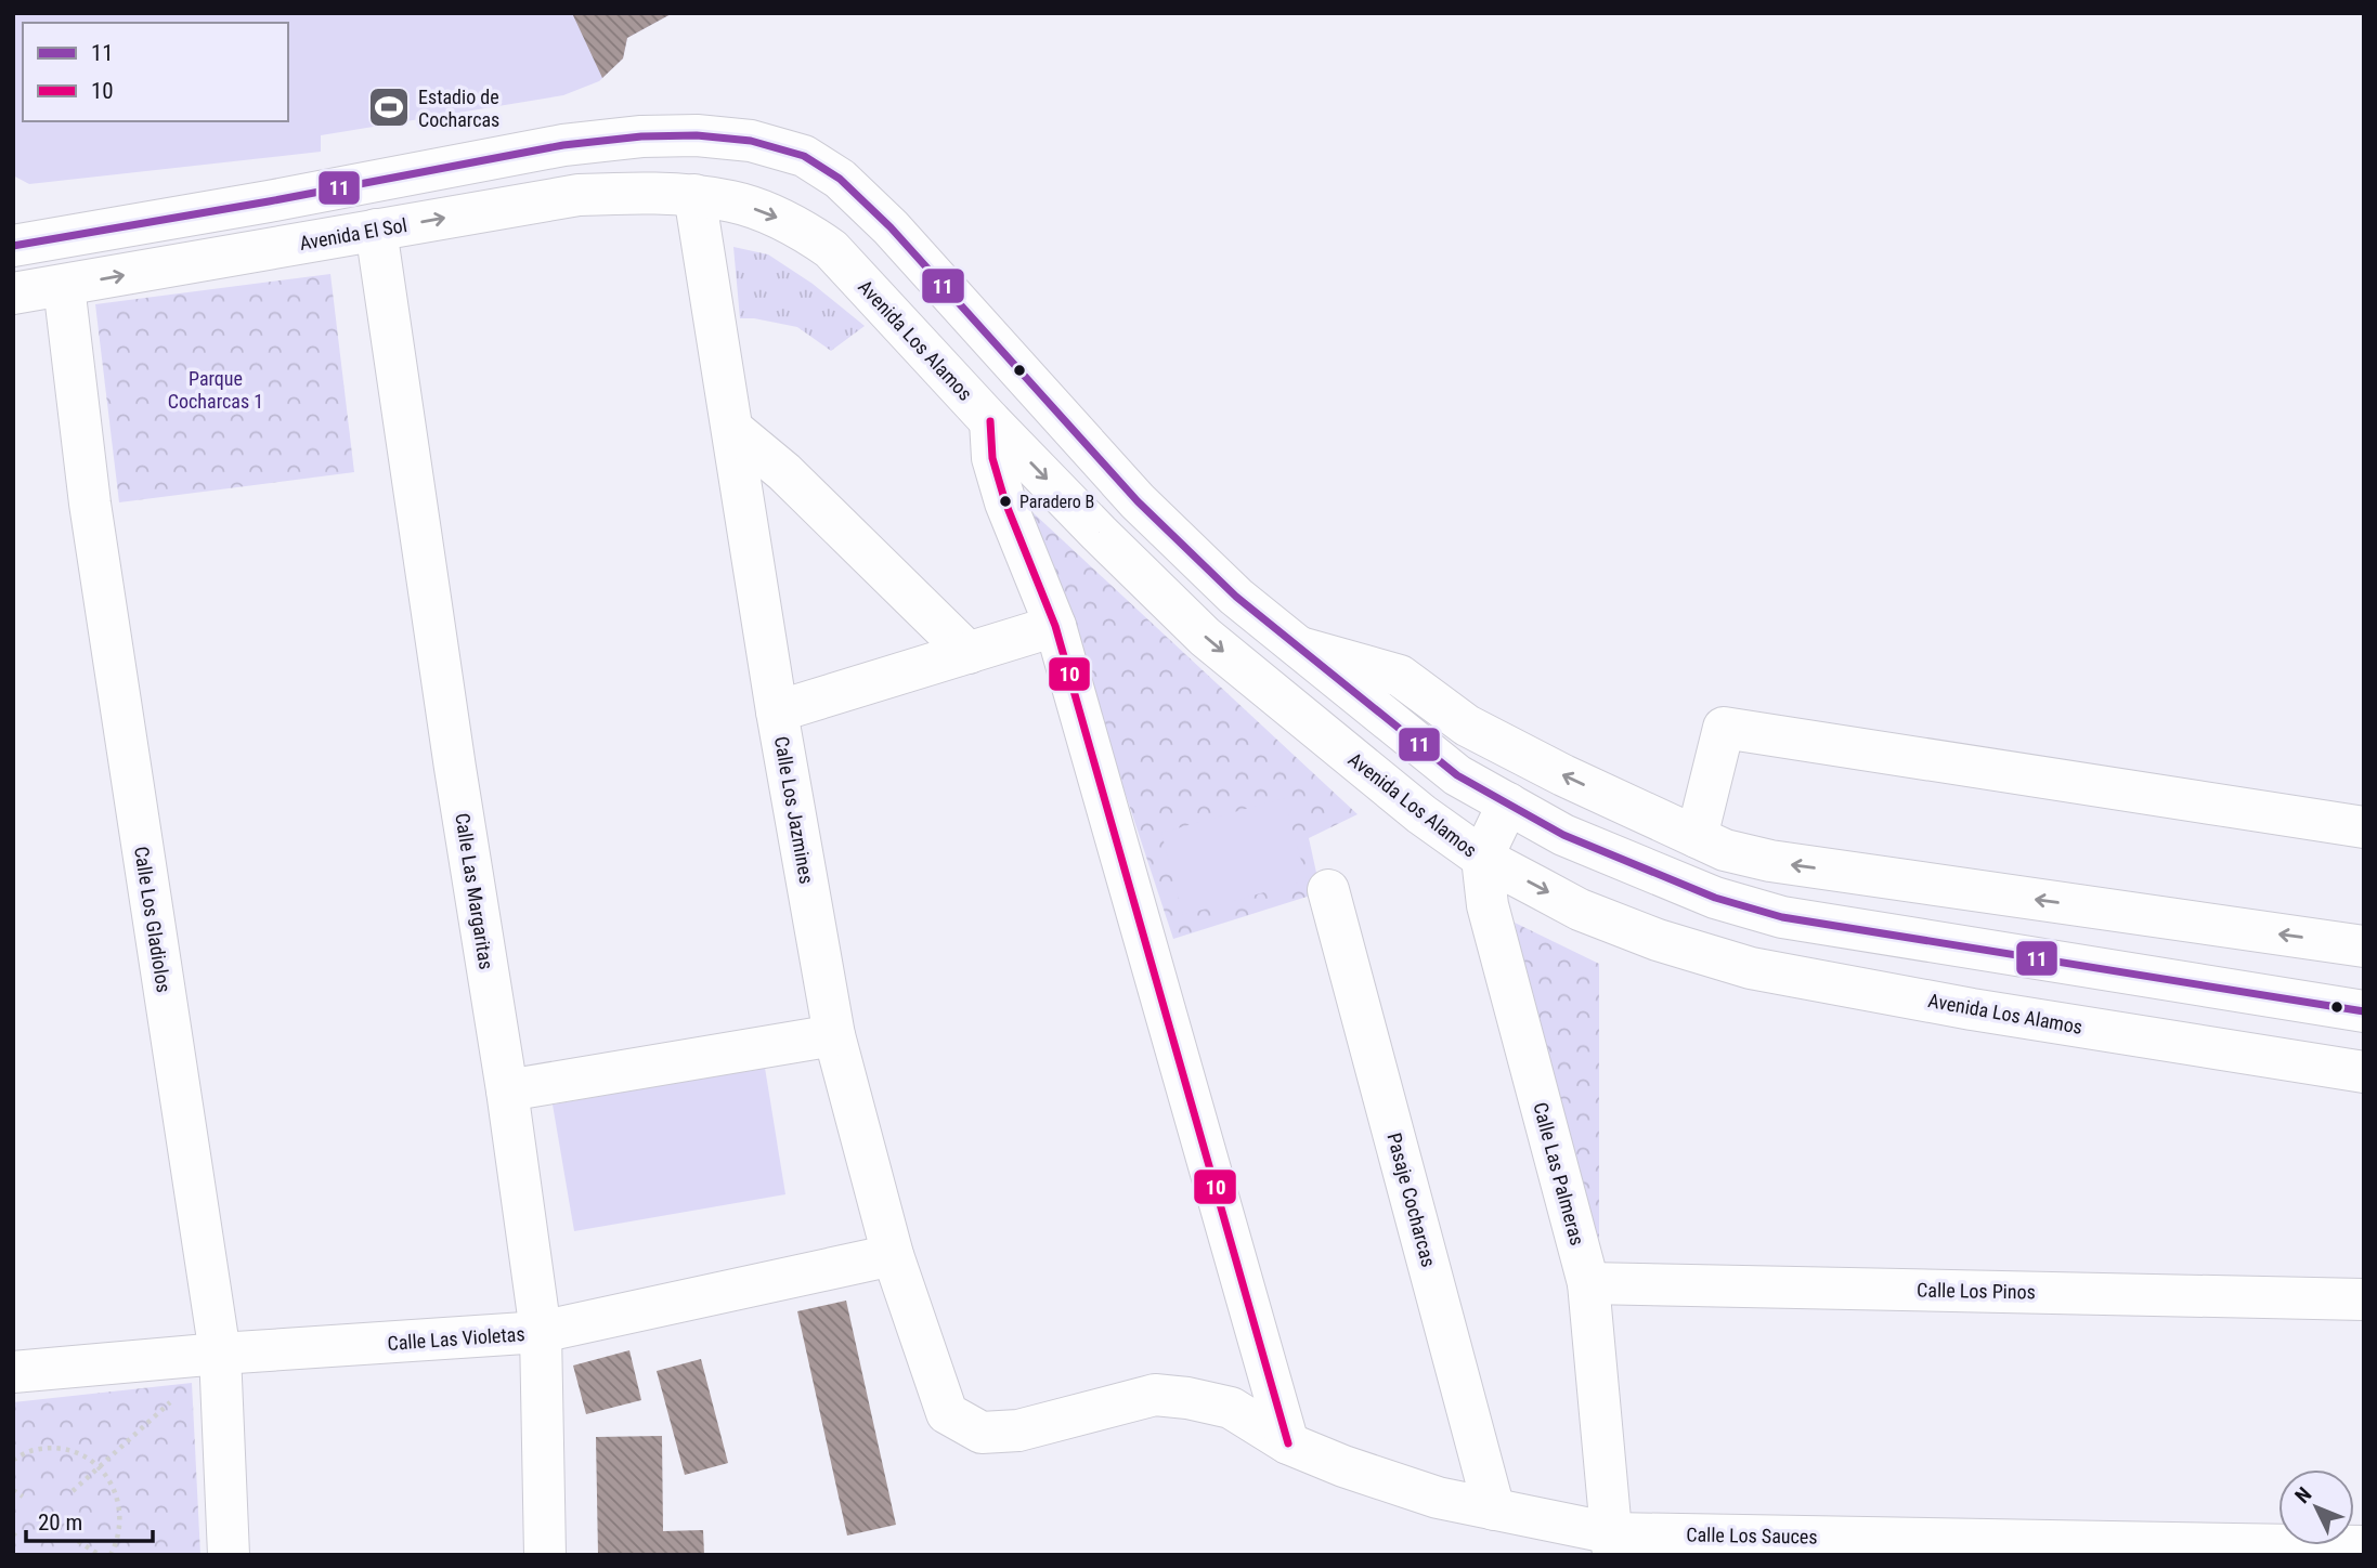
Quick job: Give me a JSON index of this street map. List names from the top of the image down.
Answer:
{
  "streets": {
    "street": [
      "Avenida El Sol",
      "Avenida Los Alamos",
      "Calle Los Jazmines",
      "Calle Las Margaritas",
      "Calle Los Gladiolos",
      "Calle Las Palmeras",
      "Pasaje Cocharcas",
      "Calle Los Pinos",
      "Calle Las Violetas",
      "Calle Los Sauces"
    ]
  },
  "crossings": [
    ["Avenida El Sol", "Avenida Los Alamos"],
    ["Avenida El Sol", "Calle Los Jazmines"],
    ["Avenida El Sol", "Calle Las Margaritas"],
    ["Avenida El Sol", "Calle Los Gladiolos"],
    ["Avenida Los Alamos", "Calle Los Jazmines"],
    ["Avenida Los Alamos", "Calle Las Palmeras"],
    ["Calle Los Jazmines", "Calle Las Violetas"],
    ["Calle Los Jazmines", "Calle Los Sauces"],
    ["Calle Las Margaritas", "Calle Las Violetas"],
    ["Calle Los Gladiolos", "Calle Las Violetas"],
    ["Calle Las Palmeras", "Calle Los Pinos"],
    ["Calle Las Palmeras", "Calle Los Sauces"],
    ["Pasaje Cocharcas", "Calle Los Sauces"]
  ],
  "one_way": ["Avenida El Sol"],
  "parks": ["Parque Cocharcas 1"],
  "places": {
    "sports": ["Estadio de Cocharcas"],
    "other": ["Paradero B"]
  },
  "lines": ["transit line 11", "transit line 10"],
  "legend": ["11", "10"],
  "scale_bar": "20 m",
  "north": "top left"
}
